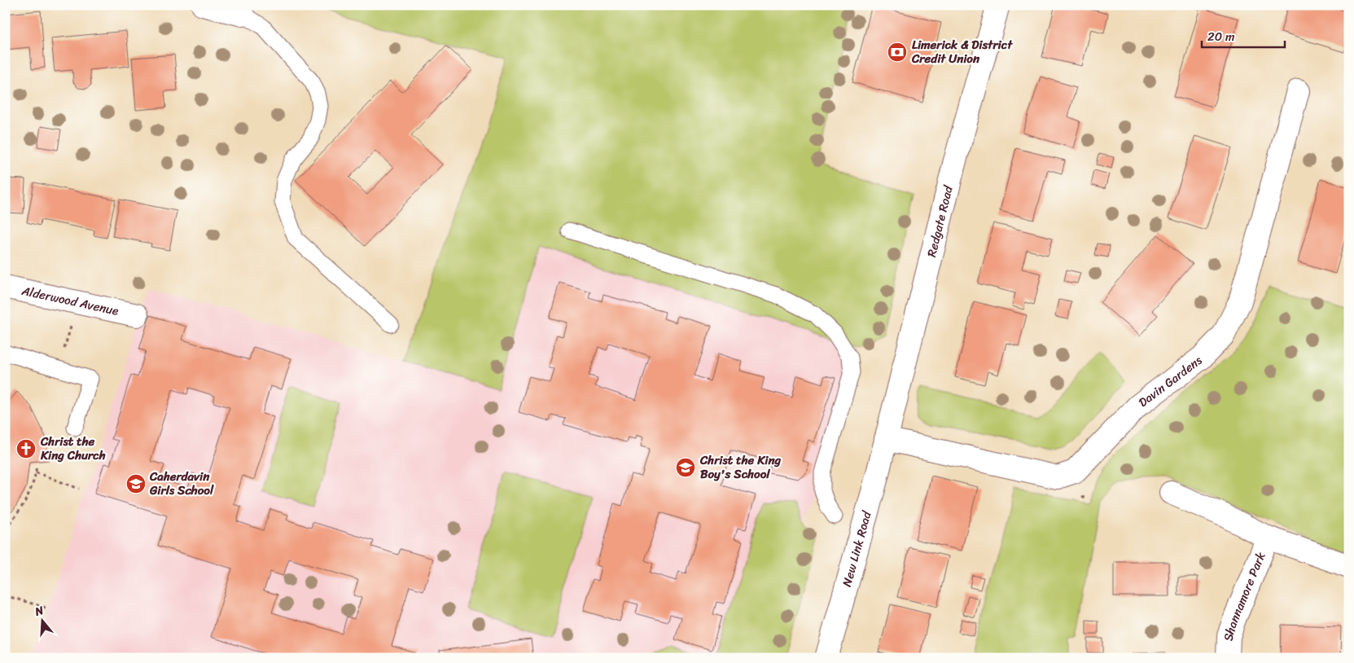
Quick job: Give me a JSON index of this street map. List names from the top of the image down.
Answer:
{
  "streets": {
    "street": [
      "Redgate Road",
      "Alderwood Avenue",
      "Davin Gardens",
      "New Link Road",
      "Shannamore Park"
    ]
  },
  "crossings": [
    ["Redgate Road", "Davin Gardens"],
    ["Redgate Road", "New Link Road"],
    ["Davin Gardens", "New Link Road"]
  ],
  "places": {
    "bank": ["Limerick & District Credit Union"],
    "church": ["Christ the King Church"],
    "school or university": ["Christ the King Boy's School", "Caherdavin Girls School"]
  },
  "scale_bar": "20 m",
  "north": "top"
}
